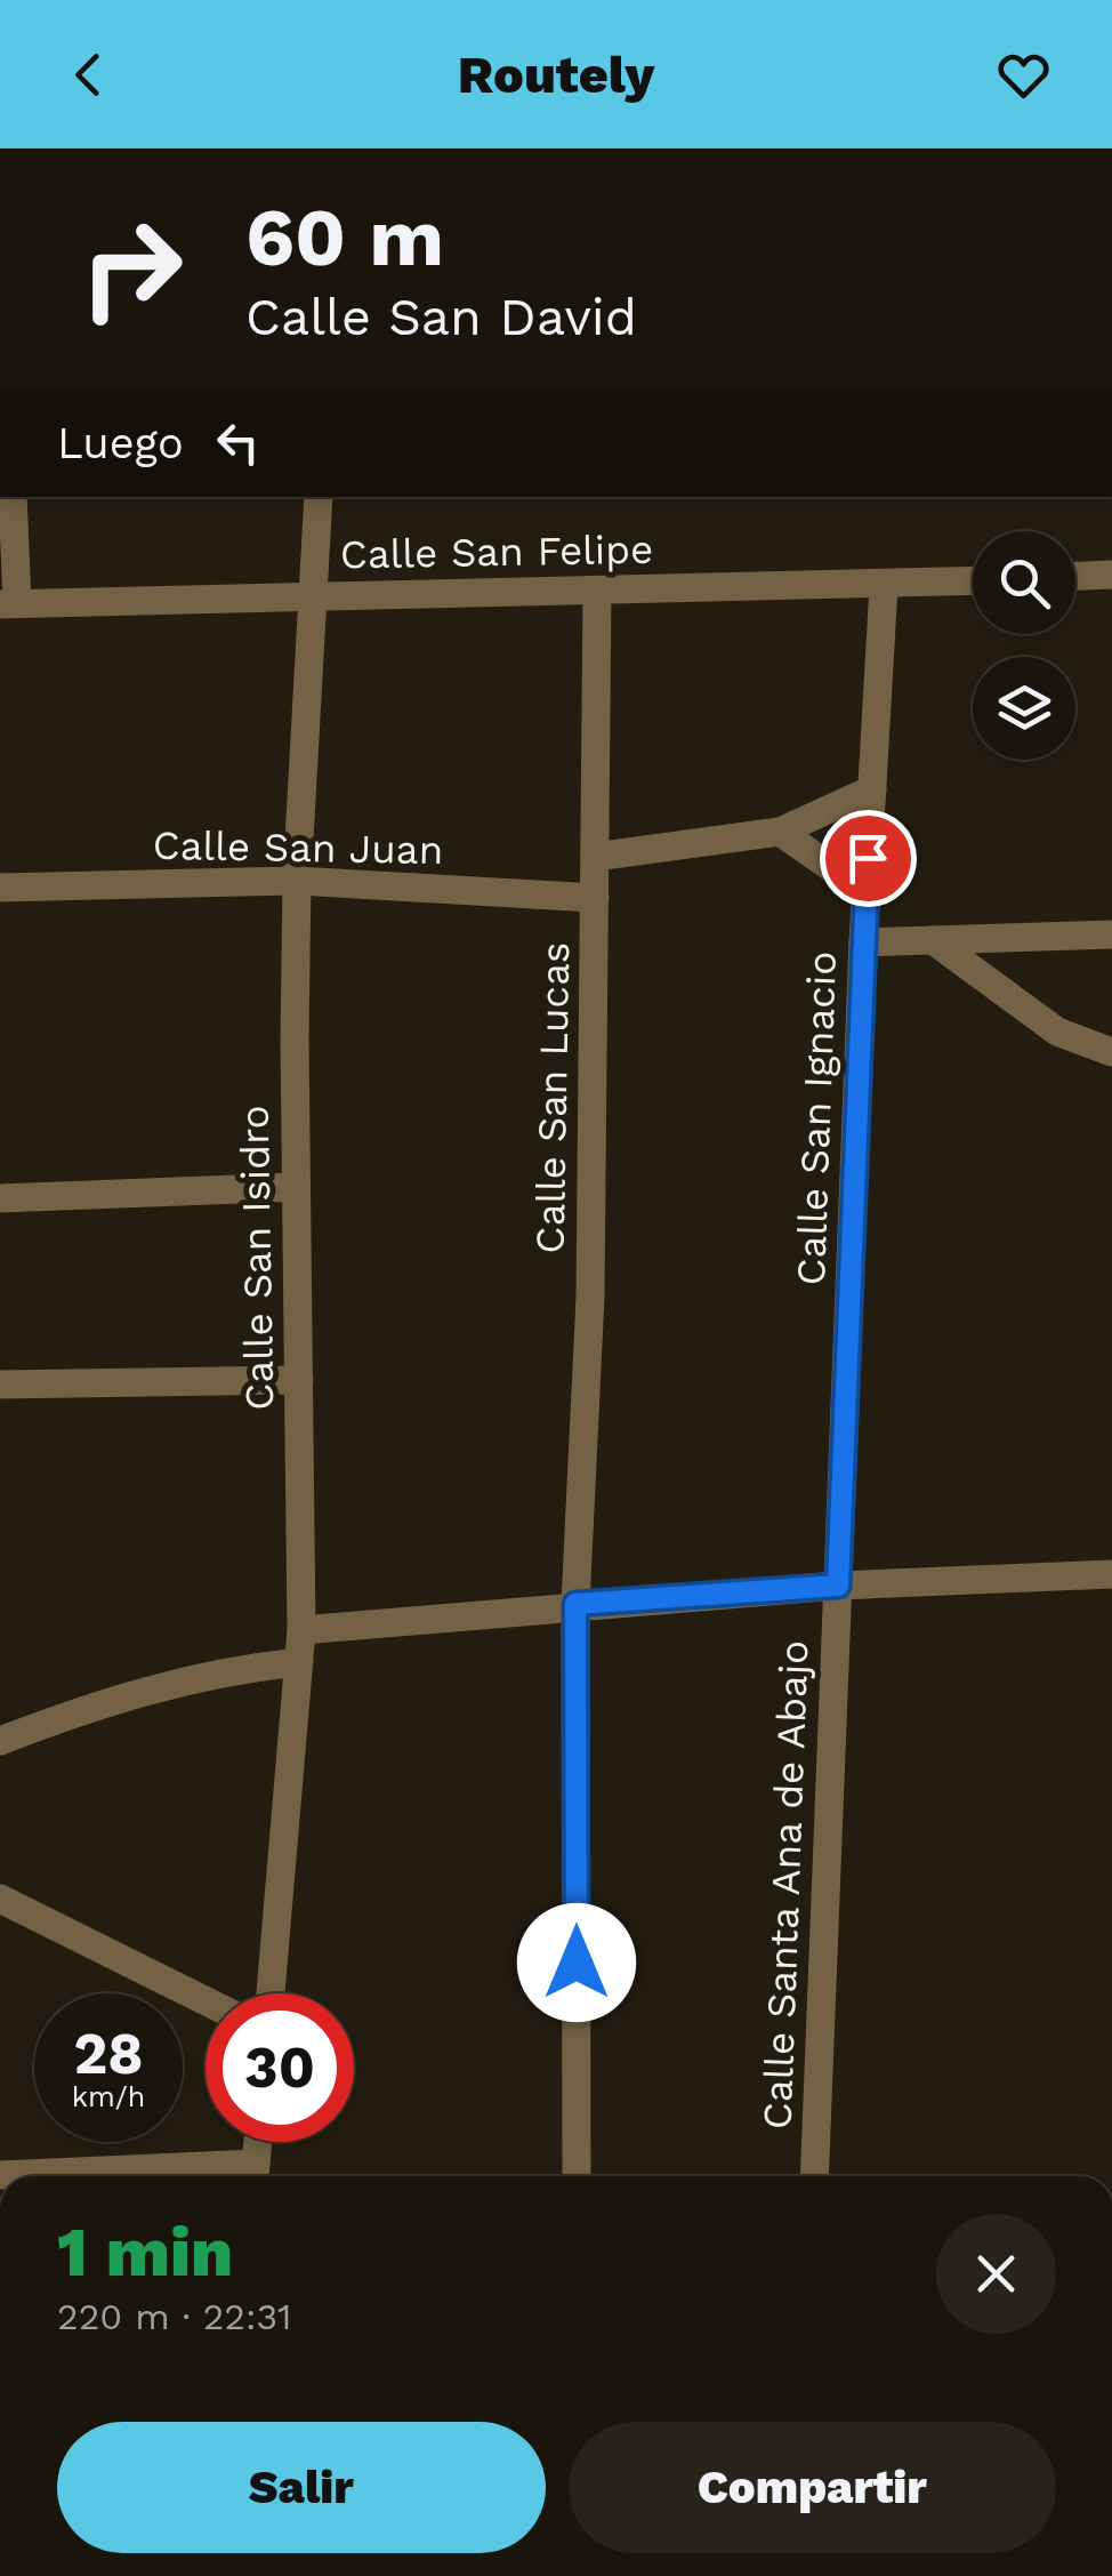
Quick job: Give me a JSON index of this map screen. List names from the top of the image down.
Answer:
{
  "streets": {
    "street": [
      "Calle San Felipe",
      "Calle San Juan",
      "Calle San Lucas",
      "Calle San Ignacio",
      "Calle San Isidro",
      "Calle Santa Ana de Abajo"
    ]
  },
  "crossings": [
    ["Calle San Felipe", "Calle San Lucas"],
    ["Calle San Felipe", "Calle San Ignacio"],
    ["Calle San Felipe", "Calle San Isidro"],
    ["Calle San Juan", "Calle San Lucas"],
    ["Calle San Juan", "Calle San Isidro"],
    ["Calle San Ignacio", "Calle Santa Ana de Abajo"]
  ],
  "page": {
    "header": "Routely",
    "turn": ["60 m", "Calle San David"],
    "then": "Luego",
    "speed": "28 km/h",
    "limit": "30",
    "heading": ["1 min", "220 m · 22:31"],
    "buttons": ["Salir", "Compartir"]
  }
}
